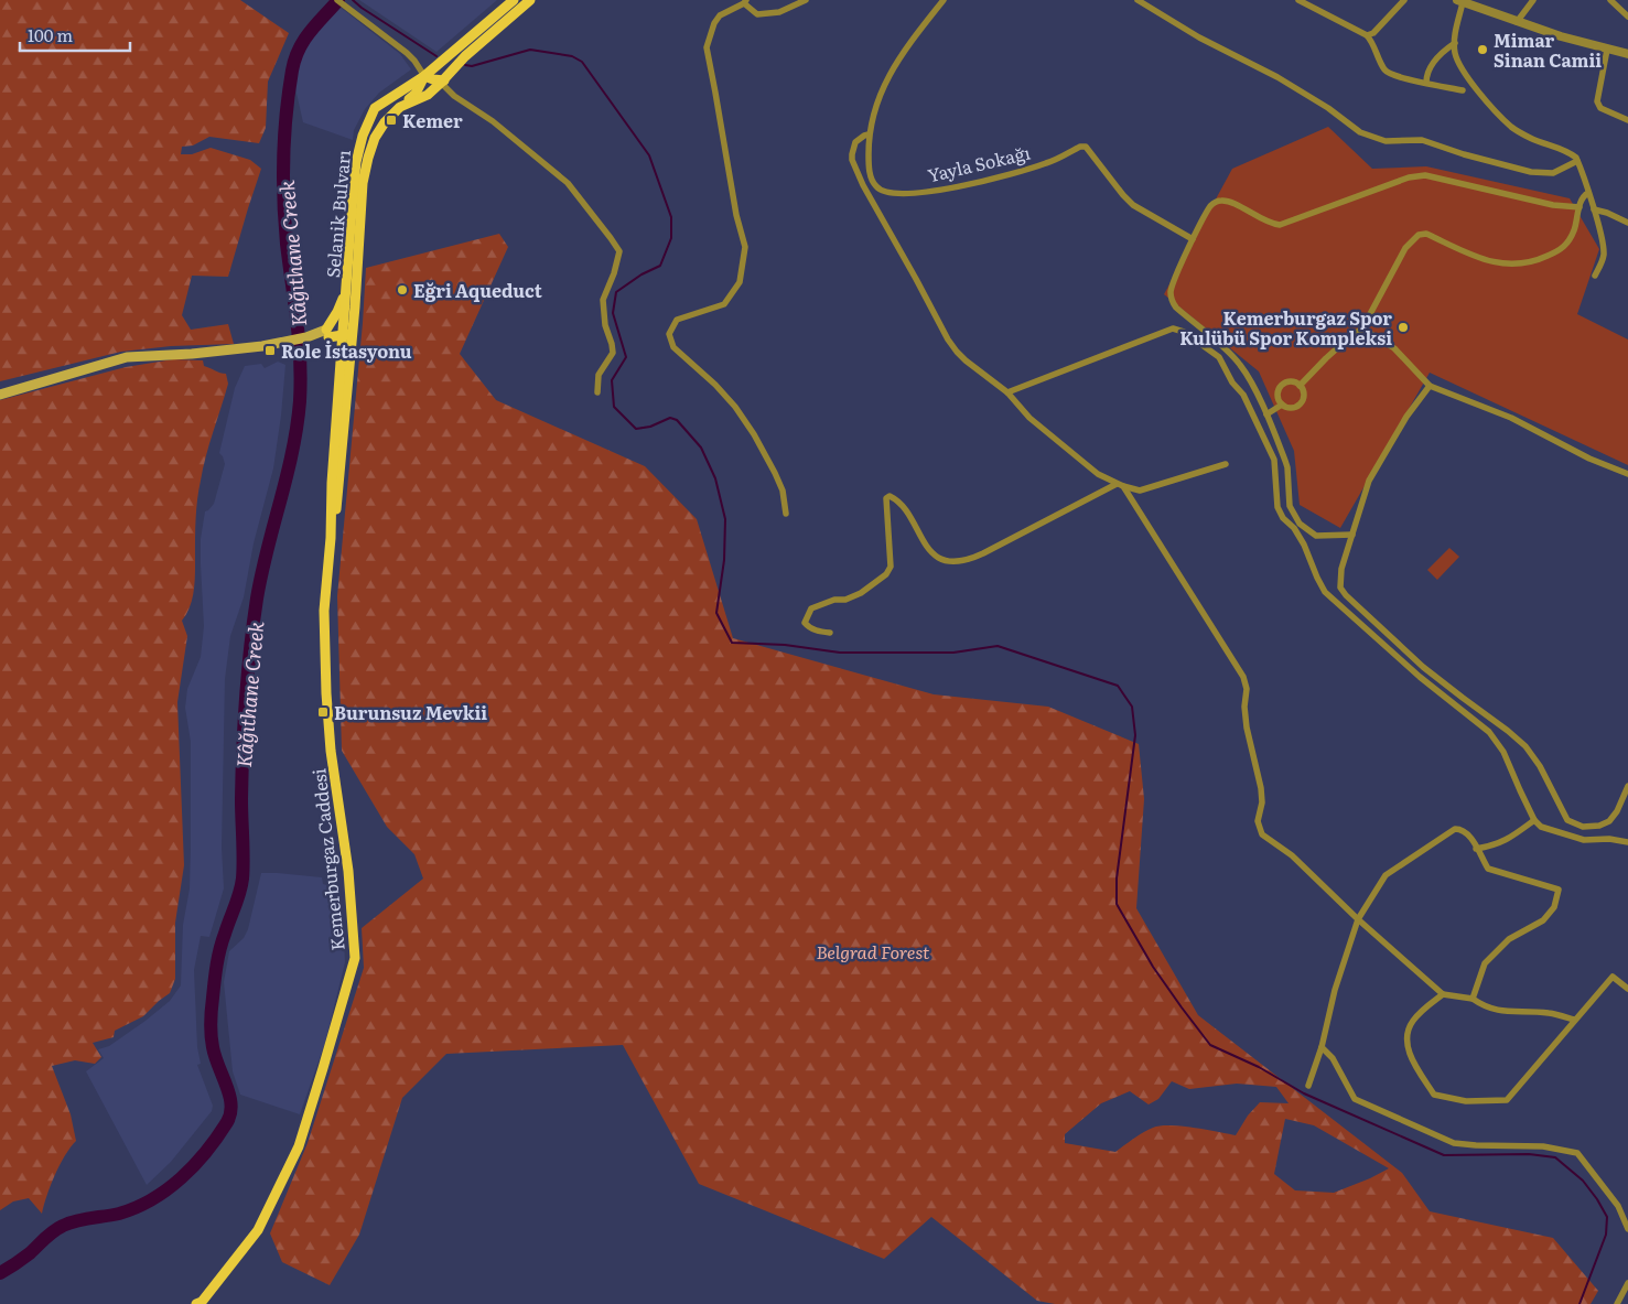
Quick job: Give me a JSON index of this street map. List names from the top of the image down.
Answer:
{
  "streets": {
    "main road": ["Selanik Bulvarı", "Kemerburgaz Caddesi"],
    "street": ["Yayla Sokağı"]
  },
  "crossings": [
    ["Selanik Bulvarı", "Kemerburgaz Caddesi"]
  ],
  "water": ["Kâğıthane Creek"],
  "parks": ["Belgrad Forest"],
  "places": {
    "other": ["Mimar Sinan Camii", "Eğri Aqueduct", "Kemerburgaz Spor Kulübü Spor Kompleksi"],
    "transit": ["Kemer", "Role İstasyonu", "Burunsuz Mevkii"]
  },
  "scale_bar": "100 m"
}
